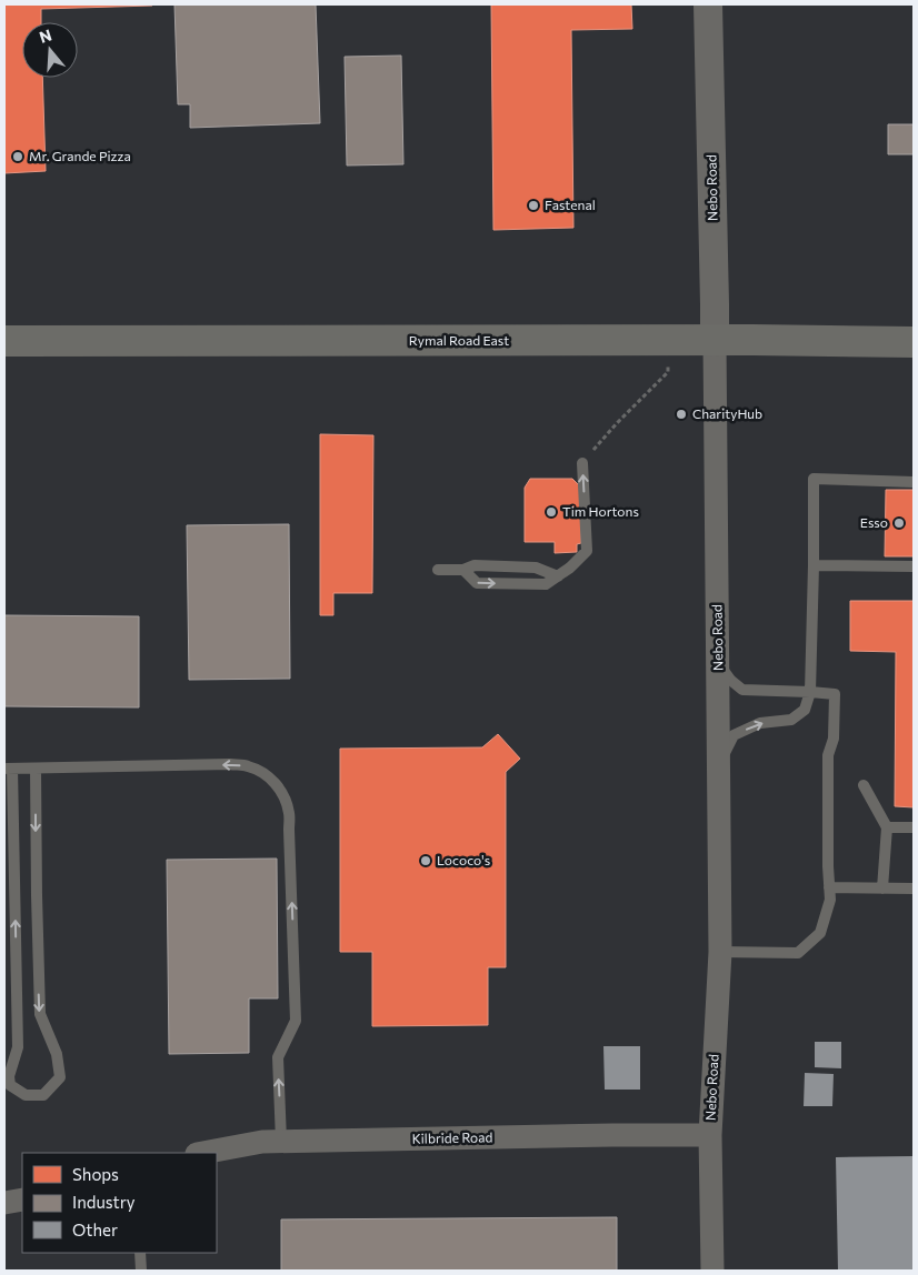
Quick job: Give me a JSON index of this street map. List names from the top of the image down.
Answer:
{
  "streets": {
    "main road": ["Rymal Road East"],
    "street": ["Nebo Road", "Kilbride Road"]
  },
  "crossings": [
    ["Nebo Road", "Rymal Road East"],
    ["Nebo Road", "Kilbride Road"]
  ],
  "places": [
    "Mr. Grande Pizza",
    "Fastenal",
    "CharityHub",
    "Tim Hortons",
    "Esso",
    "Lococo's"
  ],
  "legend": ["Shops", "Industry", "Other"],
  "north": "top"
}
